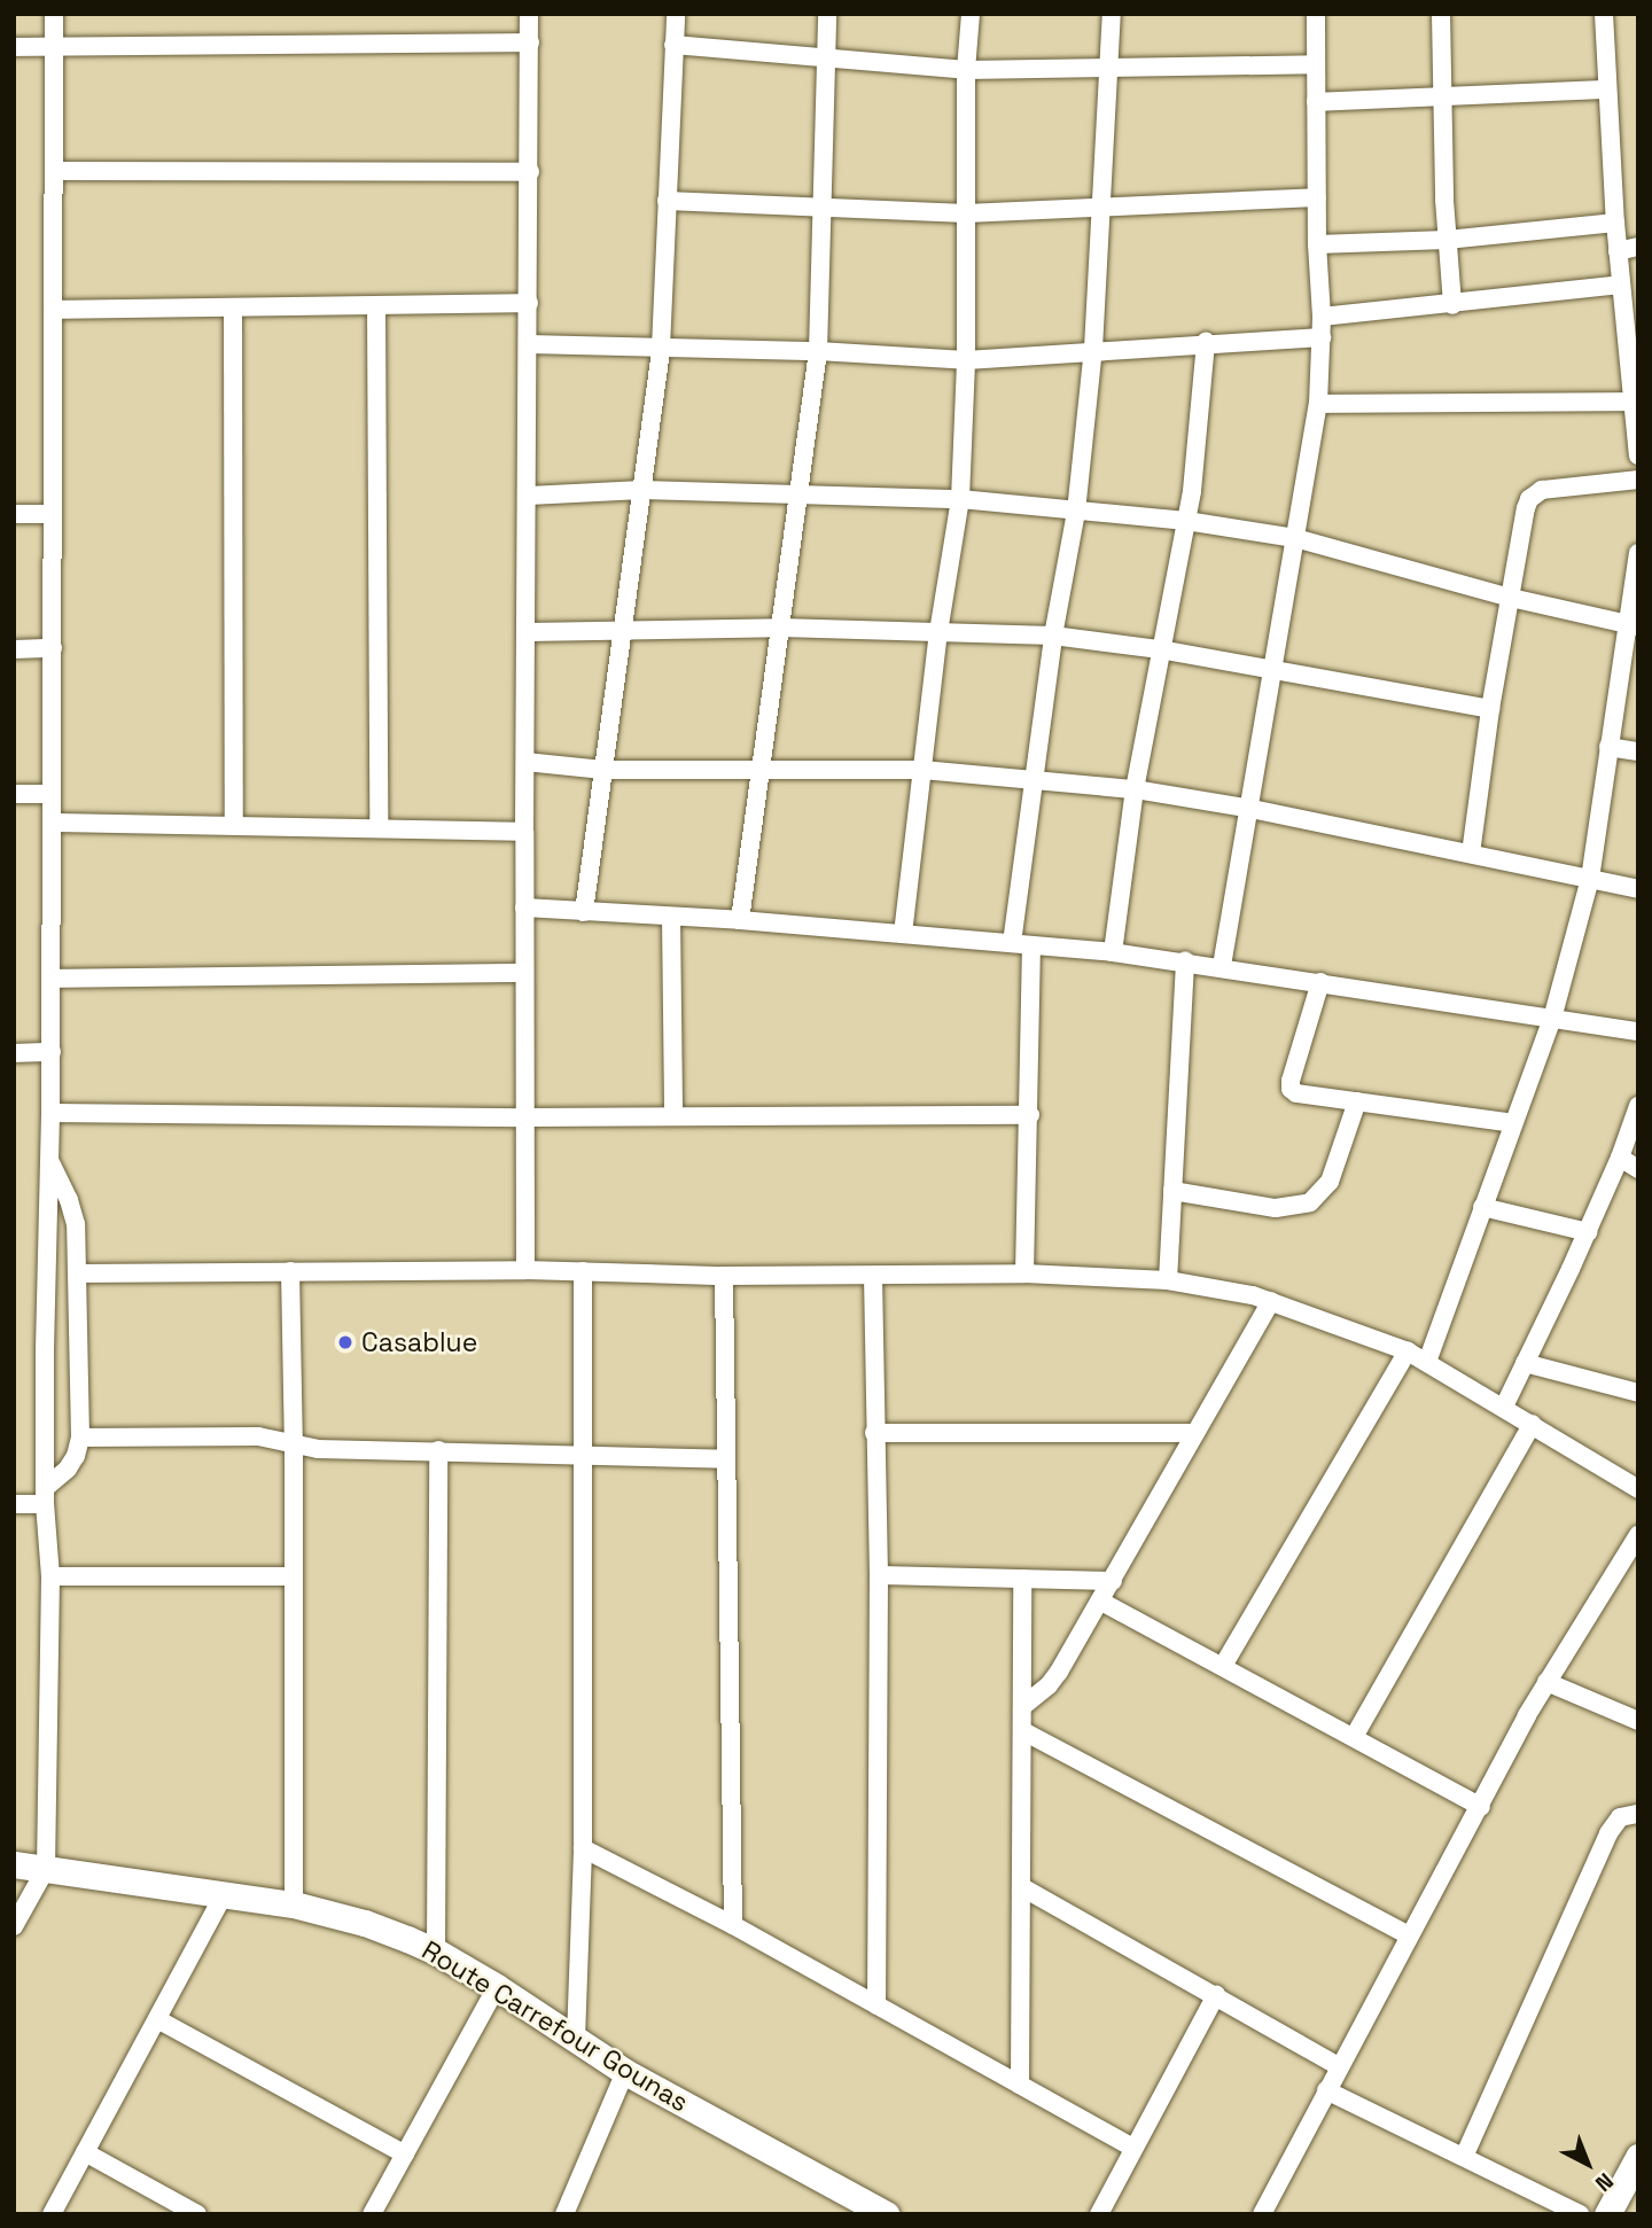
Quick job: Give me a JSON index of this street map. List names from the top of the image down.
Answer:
{
  "streets": {
    "main road": ["Route Carrefour Gounas"]
  },
  "places": ["Casablue"],
  "north": "bottom right"
}
